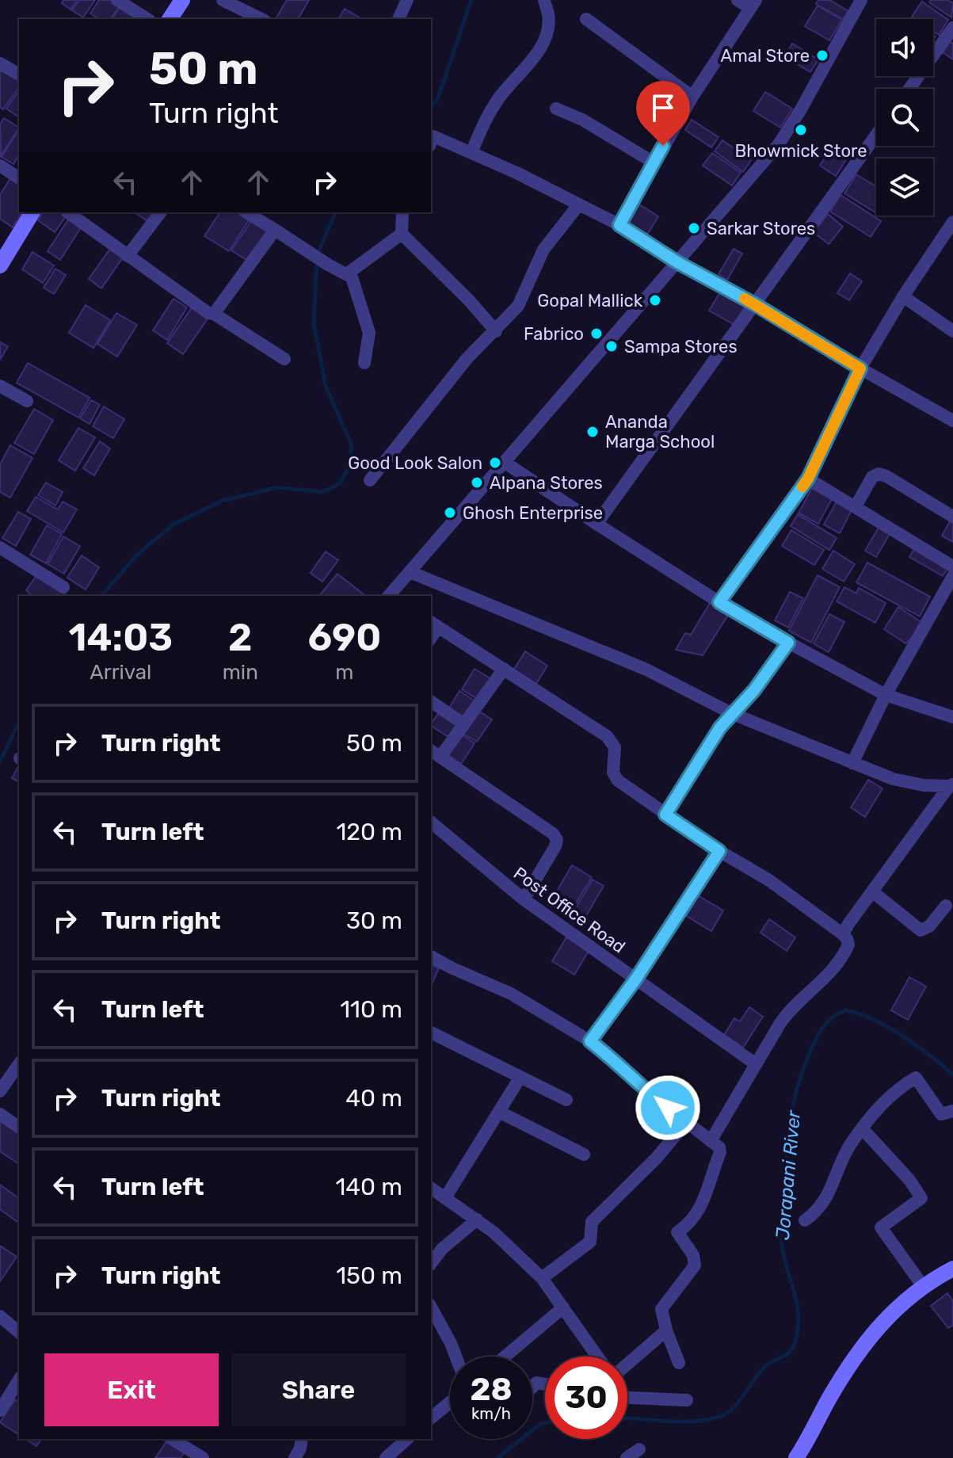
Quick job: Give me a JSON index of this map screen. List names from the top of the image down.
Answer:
{
  "streets": {
    "street": ["Post Office Road"]
  },
  "water": ["Jorapani River"],
  "places": [
    "Amal Store",
    "Bhowmick Store",
    "Sarkar Stores",
    "Gopal Mallick",
    "Fabrico",
    "Sampa Stores",
    "Ananda Marga School",
    "Good Look Salon",
    "Alpana Stores",
    "Ghosh Enterprise"
  ],
  "page": {
    "turn": ["50 m", "Turn right"],
    "eta": [
      "14:03",
      "Arrival",
      "2",
      "min",
      "690",
      "m"
    ],
    "list": [
      {
        "name": "Turn right",
        "value": "50 m"
      },
      {
        "name": "Turn left",
        "value": "120 m"
      },
      {
        "name": "Turn right",
        "value": "30 m"
      },
      {
        "name": "Turn left",
        "value": "110 m"
      },
      {
        "name": "Turn right",
        "value": "40 m"
      },
      {
        "name": "Turn left",
        "value": "140 m"
      },
      {
        "name": "Turn right",
        "value": "150 m"
      }
    ],
    "buttons": ["Exit", "Share"],
    "speed": "28 km/h",
    "limit": "30"
  }
}
